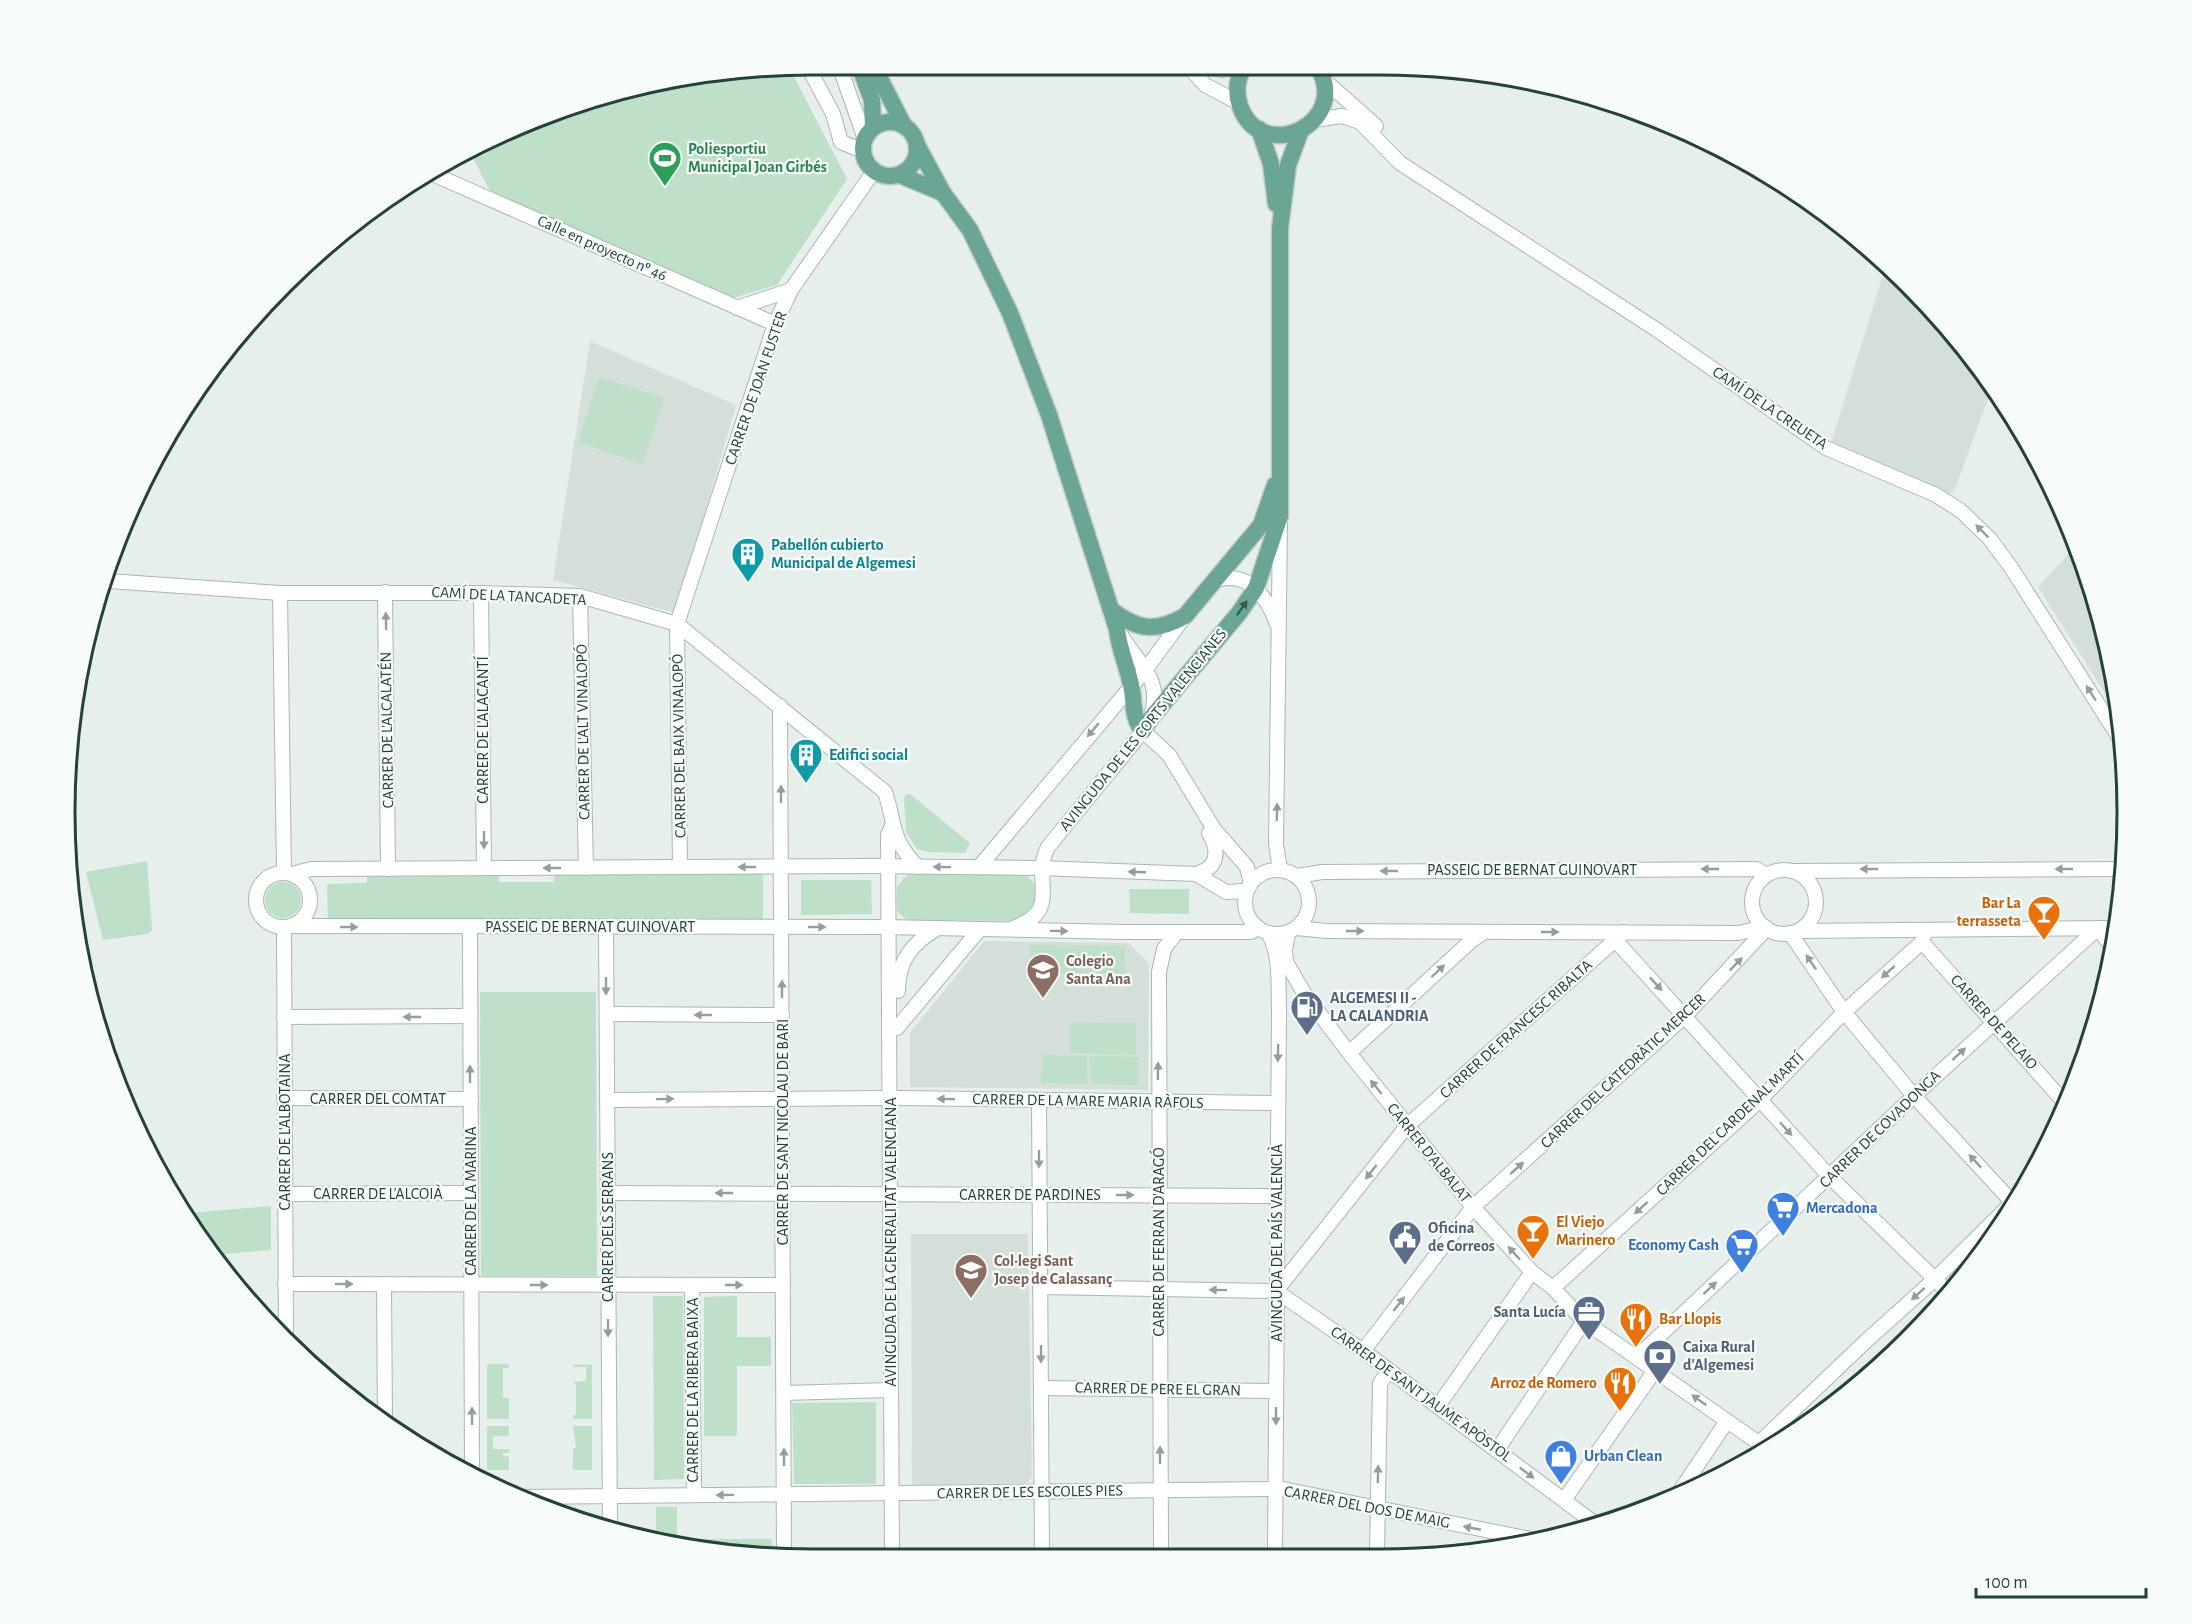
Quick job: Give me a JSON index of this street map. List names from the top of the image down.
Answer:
{
  "streets": {
    "main road": ["AVINGUDA DE LES CORTS VALENCIANES"],
    "street": [
      "Calle en proyecto nº 46",
      "CARRER DE JOAN FUSTER",
      "CAMÍ DE LA CREUETA",
      "CAMÍ DE LA TANCADETA",
      "CARRER DE L'ALCALATÉN",
      "CARRER DE L'ALACANTÍ",
      "CARRER DE L'ALT VINALOPÓ",
      "CARRER DEL BAIX VINALOPÓ",
      "PASSEIG DE BERNAT GUINOVART",
      "CARRER DE PELAIO",
      "CARRER DE FRANCESC RIBALTA",
      "CARRER DEL CATEDRÀTIC MERCER",
      "CARRER DEL COMTAT",
      "CARRER DE LA MARE MARIA RÀFOLS",
      "CARRER DEL CARDENAL MARTÍ",
      "CARRER DE COVADONGA",
      "CARRER DE L'ALBOTAINA",
      "CARRER DE SANT NICOLAU DE BARI",
      "CARRER D'ALBALAT",
      "CARRER DE L'ALCOIÀ",
      "CARRER DE PARDINES",
      "CARRER DE LA MARINA",
      "CARRER DELS SERRANS",
      "AVINGUDA DE LA GENERALITAT VALENCIANA",
      "CARRER DE FERRAN D'ARAGÓ",
      "AVINGUDA DEL PAÍS VALENCIÀ",
      "CARRER DE PERE EL GRAN",
      "CARRER DE LA RIBERA BAIXA",
      "CARRER DE SANT JAUME APÒSTOL",
      "CARRER DE LES ESCOLES PIES",
      "CARRER DEL DOS DE MAIG"
    ]
  },
  "crossings": [
    ["Calle en proyecto nº 46", "CARRER DE JOAN FUSTER"],
    ["CARRER DE JOAN FUSTER", "CAMÍ DE LA TANCADETA"],
    ["CARRER DE JOAN FUSTER", "CARRER DEL BAIX VINALOPÓ"],
    ["CAMÍ DE LA TANCADETA", "CARRER DE L'ALCALATÉN"],
    ["CAMÍ DE LA TANCADETA", "CARRER DE L'ALACANTÍ"],
    ["CAMÍ DE LA TANCADETA", "CARRER DE L'ALT VINALOPÓ"],
    ["CAMÍ DE LA TANCADETA", "CARRER DEL BAIX VINALOPÓ"],
    ["CAMÍ DE LA TANCADETA", "CARRER DE SANT NICOLAU DE BARI"],
    ["PASSEIG DE BERNAT GUINOVART", "CARRER DEL CATEDRÀTIC MERCER"],
    ["PASSEIG DE BERNAT GUINOVART", "CARRER DE L'ALBOTAINA"],
    ["PASSEIG DE BERNAT GUINOVART", "CARRER DE SANT NICOLAU DE BARI"],
    ["PASSEIG DE BERNAT GUINOVART", "CARRER D'ALBALAT"],
    ["PASSEIG DE BERNAT GUINOVART", "CARRER DE LA MARINA"],
    ["PASSEIG DE BERNAT GUINOVART", "CARRER DELS SERRANS"],
    ["PASSEIG DE BERNAT GUINOVART", "AVINGUDA DE LA GENERALITAT VALENCIANA"],
    ["PASSEIG DE BERNAT GUINOVART", "CARRER DE FERRAN D'ARAGÓ"],
    ["PASSEIG DE BERNAT GUINOVART", "AVINGUDA DEL PAÍS VALENCIÀ"],
    ["CARRER DE PELAIO", "CARRER DEL CARDENAL MARTÍ"],
    ["CARRER DE PELAIO", "CARRER DE COVADONGA"],
    ["CARRER DE FRANCESC RIBALTA", "CARRER D'ALBALAT"],
    ["CARRER DE FRANCESC RIBALTA", "AVINGUDA DEL PAÍS VALENCIÀ"],
    ["CARRER DE FRANCESC RIBALTA", "CARRER DE SANT JAUME APÒSTOL"],
    ["CARRER DEL CATEDRÀTIC MERCER", "CARRER D'ALBALAT"],
    ["CARRER DEL CATEDRÀTIC MERCER", "CARRER DE SANT JAUME APÒSTOL"],
    ["CARRER DEL COMTAT", "CARRER DE L'ALBOTAINA"],
    ["CARRER DEL COMTAT", "CARRER DE LA MARINA"],
    ["CARRER DE LA MARE MARIA RÀFOLS", "CARRER DE SANT NICOLAU DE BARI"],
    ["CARRER DE LA MARE MARIA RÀFOLS", "CARRER DELS SERRANS"],
    ["CARRER DE LA MARE MARIA RÀFOLS", "AVINGUDA DE LA GENERALITAT VALENCIANA"],
    ["CARRER DE LA MARE MARIA RÀFOLS", "CARRER DE FERRAN D'ARAGÓ"],
    ["CARRER DE LA MARE MARIA RÀFOLS", "AVINGUDA DEL PAÍS VALENCIÀ"],
    ["CARRER DEL CARDENAL MARTÍ", "CARRER D'ALBALAT"],
    ["CARRER DE COVADONGA", "CARRER D'ALBALAT"],
    ["CARRER DE L'ALBOTAINA", "CARRER DE L'ALCOIÀ"],
    ["CARRER DE SANT NICOLAU DE BARI", "CARRER DE PARDINES"],
    ["CARRER DE SANT NICOLAU DE BARI", "CARRER DE LES ESCOLES PIES"],
    ["CARRER D'ALBALAT", "AVINGUDA DEL PAÍS VALENCIÀ"],
    ["CARRER DE L'ALCOIÀ", "CARRER DE LA MARINA"],
    ["CARRER DE PARDINES", "CARRER DELS SERRANS"],
    ["CARRER DE PARDINES", "AVINGUDA DE LA GENERALITAT VALENCIANA"],
    ["CARRER DE PARDINES", "CARRER DE FERRAN D'ARAGÓ"],
    ["CARRER DE PARDINES", "AVINGUDA DEL PAÍS VALENCIÀ"],
    ["CARRER DELS SERRANS", "CARRER DE LES ESCOLES PIES"],
    ["AVINGUDA DE LA GENERALITAT VALENCIANA", "CARRER DE LES ESCOLES PIES"],
    ["CARRER DE FERRAN D'ARAGÓ", "CARRER DE PERE EL GRAN"],
    ["CARRER DE FERRAN D'ARAGÓ", "CARRER DE LES ESCOLES PIES"],
    ["AVINGUDA DEL PAÍS VALENCIÀ", "CARRER DE PERE EL GRAN"],
    ["AVINGUDA DEL PAÍS VALENCIÀ", "CARRER DE SANT JAUME APÒSTOL"],
    ["AVINGUDA DEL PAÍS VALENCIÀ", "CARRER DE LES ESCOLES PIES"],
    ["AVINGUDA DEL PAÍS VALENCIÀ", "CARRER DEL DOS DE MAIG"],
    ["CARRER DE LA RIBERA BAIXA", "CARRER DE LES ESCOLES PIES"],
    ["CARRER DE LES ESCOLES PIES", "CARRER DEL DOS DE MAIG"]
  ],
  "one_way": [
    "CAMÍ DE LA CREUETA",
    "CARRER DE L'ALACANTÍ",
    "CARRER DE FRANCESC RIBALTA",
    "CARRER DEL CATEDRÀTIC MERCER",
    "CARRER DEL CARDENAL MARTÍ",
    "CARRER DE COVADONGA",
    "CARRER DE SANT NICOLAU DE BARI",
    "CARRER D'ALBALAT",
    "CARRER DELS SERRANS",
    "CARRER DEL DOS DE MAIG"
  ],
  "places": {
    "sports": ["Poliesportiu Municipal Joan Girbés"],
    "building": ["Pabellón cubierto Municipal de Algemesi", "Edifici social"],
    "bar": ["Bar La terrasseta", "El Viejo Marinero"],
    "school or university": ["Colegio Santa Ana", "Col·legi Sant Josep de Calassanç"],
    "fuel station": ["ALGEMESI II - LA CALANDRIA"],
    "supermarket": ["Mercadona", "Economy Cash"],
    "public building": ["Oficina de Correos"],
    "office": ["Santa Lucía"],
    "restaurant": ["Bar Llopis", "Arroz de Romero"],
    "bank": ["Caixa Rural d'Algemesi"],
    "shop": ["Urban Clean"]
  },
  "scale_bar": "100 m"
}
